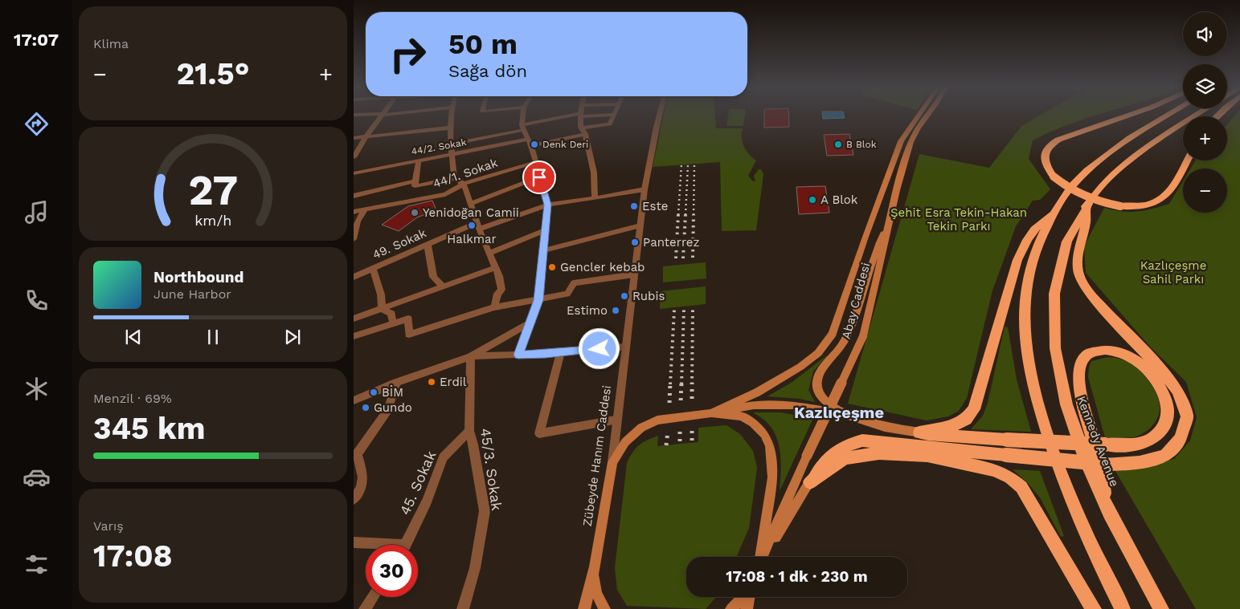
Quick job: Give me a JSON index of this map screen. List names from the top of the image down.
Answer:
{
  "streets": {
    "highway": ["Kennedy Avenue"],
    "main road": ["Abay Caddesi", "Zübeyde Hanım Caddesi"],
    "street": [
      "44/2. Sokak",
      "44/1. Sokak",
      "49. Sokak",
      "45/3. Sokak",
      "45. Sokak"
    ]
  },
  "crossings": [
    ["49. Sokak", "Zübeyde Hanım Caddesi"],
    ["Abay Caddesi", "Zübeyde Hanım Caddesi"],
    ["45/3. Sokak", "45. Sokak"]
  ],
  "districts": ["Kazlıçeşme"],
  "parks": ["Şehit Esra Tekin-Hakan Tekin Parkı", "Kazlıçeşme Sahil Parkı"],
  "places": [
    "Denk Deri",
    "B Blok",
    "A Blok",
    "Este",
    "Yenidoğan Camii",
    "Halkmar",
    "Panterrez",
    "Gencler kebab",
    "Rubis",
    "Estimo",
    "Erdil",
    "BİM",
    "Gundo"
  ],
  "page": {
    "tabs": "17:07",
    "tile": [
      "Klima",
      ["Menzil · 69%", "345 km"],
      ["Varış", "17:08"]
    ],
    "map_buttons": ["+", "−"],
    "turn": ["50 m", "Sağa dön"],
    "heat": ["−", "21.5°", "+"],
    "song": ["Northbound", "June Harbor"],
    "limit": "30",
    "trip": "17:08 · 1 dk · 230 m",
    "gauge": ["27", "km/h"]
  }
}
